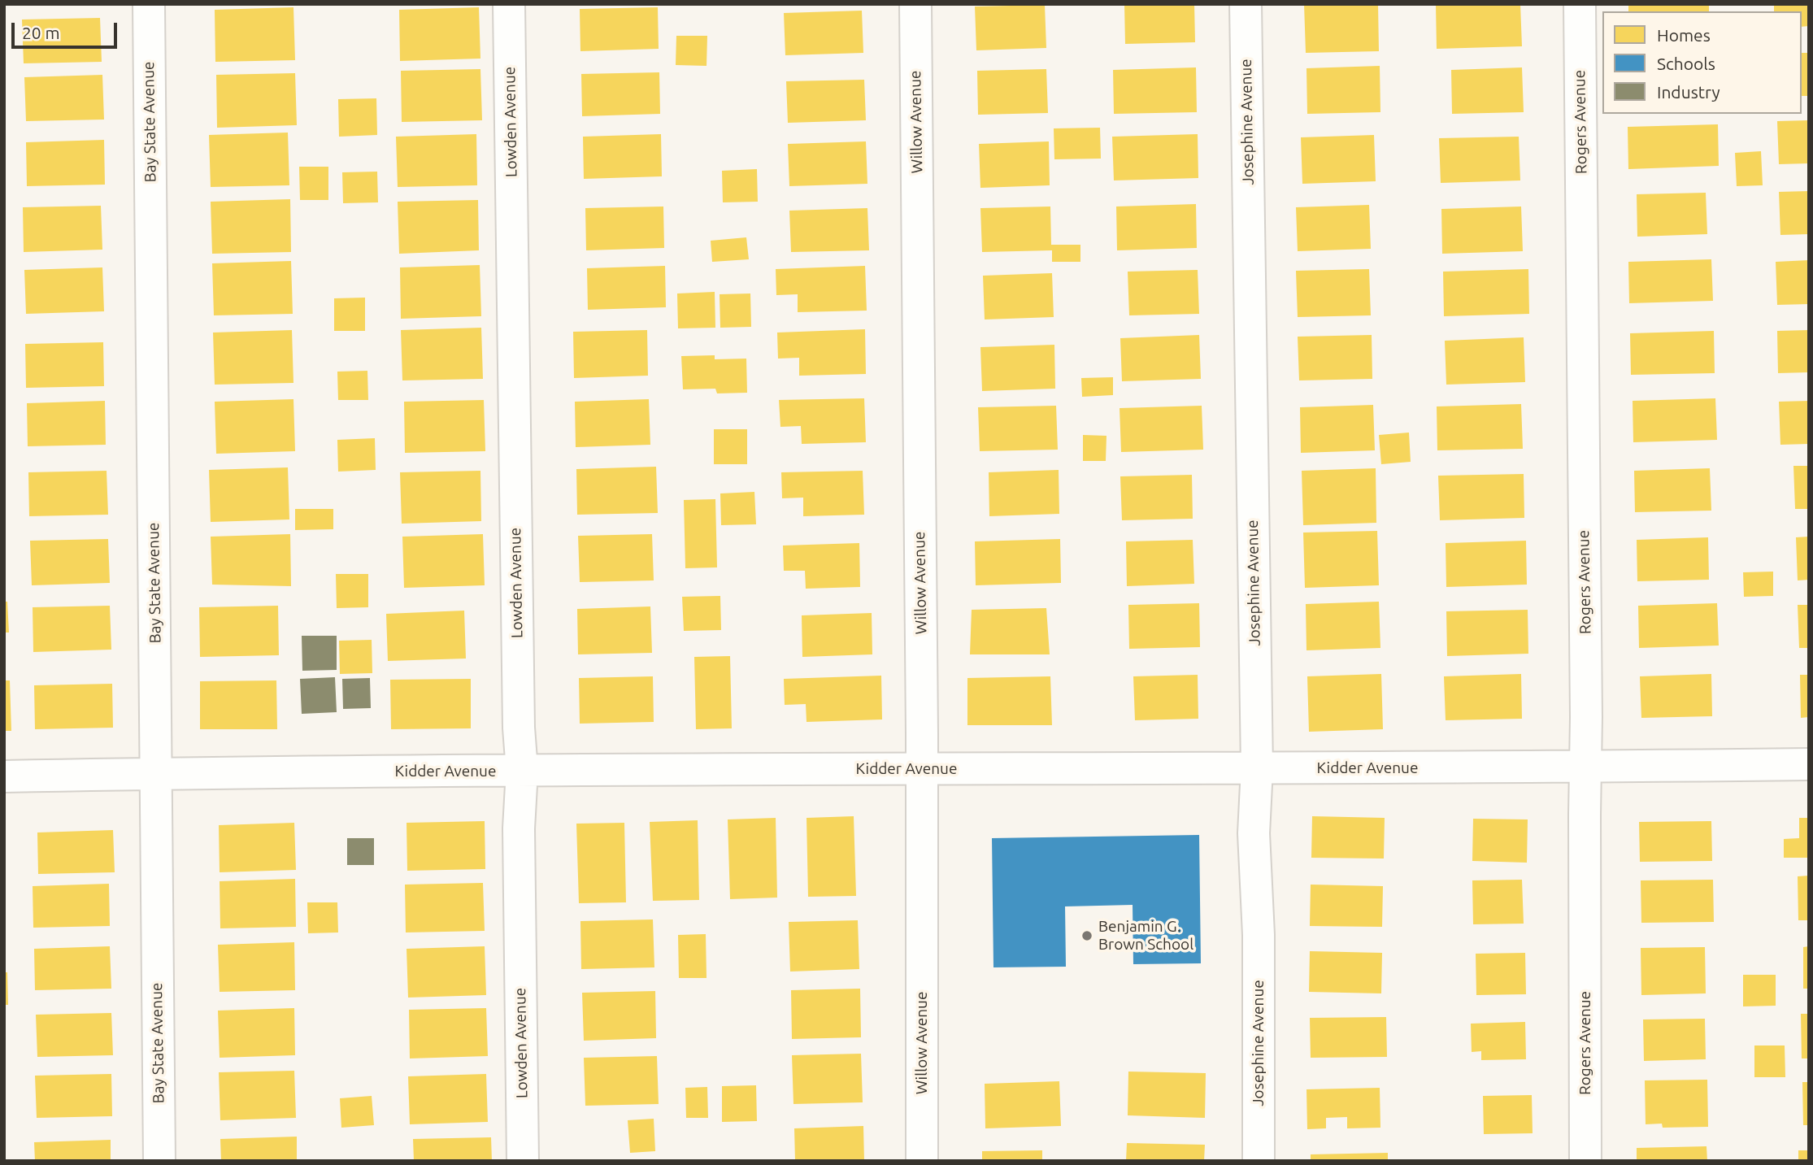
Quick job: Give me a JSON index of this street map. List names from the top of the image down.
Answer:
{
  "streets": {
    "street": [
      "Bay State Avenue",
      "Lowden Avenue",
      "Willow Avenue",
      "Josephine Avenue",
      "Rogers Avenue",
      "Kidder Avenue"
    ]
  },
  "crossings": [
    ["Bay State Avenue", "Kidder Avenue"],
    ["Lowden Avenue", "Kidder Avenue"],
    ["Willow Avenue", "Kidder Avenue"],
    ["Josephine Avenue", "Kidder Avenue"],
    ["Rogers Avenue", "Kidder Avenue"]
  ],
  "places": ["Benjamin G. Brown School"],
  "legend": ["Homes", "Schools", "Industry"],
  "scale_bar": "20 m"
}
